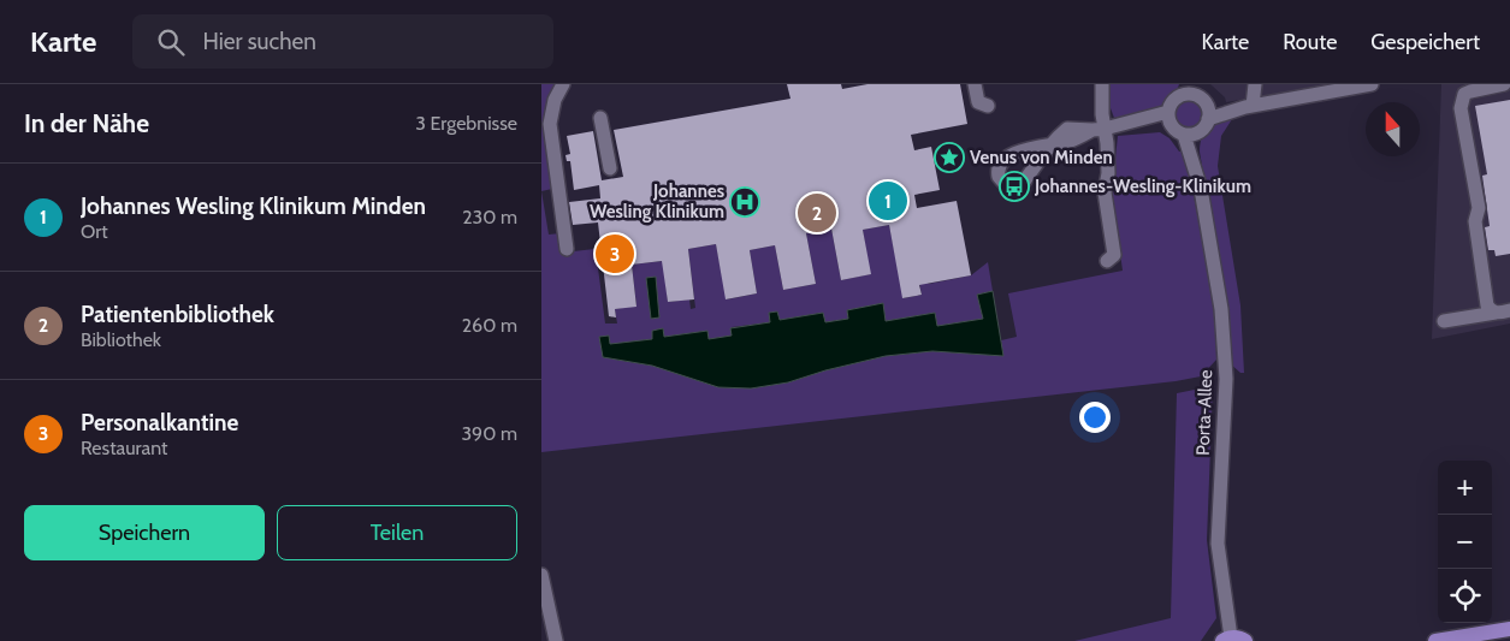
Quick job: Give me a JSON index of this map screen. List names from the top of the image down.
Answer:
{
  "streets": {
    "street": ["Porta-Allee"]
  },
  "places": {
    "place": ["Venus von Minden"],
    "bus stop": ["Johannes-Wesling-Klinikum"],
    "hospital": ["Johannes Wesling Klinikum"]
  },
  "north": "top",
  "page": {
    "header": "Karte",
    "search": "Hier suchen",
    "nav": ["Karte", "Route", "Gespeichert"],
    "heading": ["In der Nähe", "3 Ergebnisse"],
    "list": [
      {
        "mark": "1",
        "name": "Johannes Wesling Klinikum Minden",
        "note": "Ort",
        "value": "230 m"
      },
      {
        "mark": "2",
        "name": "Patientenbibliothek",
        "note": "Bibliothek",
        "value": "260 m"
      },
      {
        "mark": "3",
        "name": "Personalkantine",
        "note": "Restaurant",
        "value": "390 m"
      }
    ],
    "pins": ["1", "2", "3"],
    "map_buttons": ["+", "−"],
    "buttons": ["Speichern", "Teilen"]
  }
}
